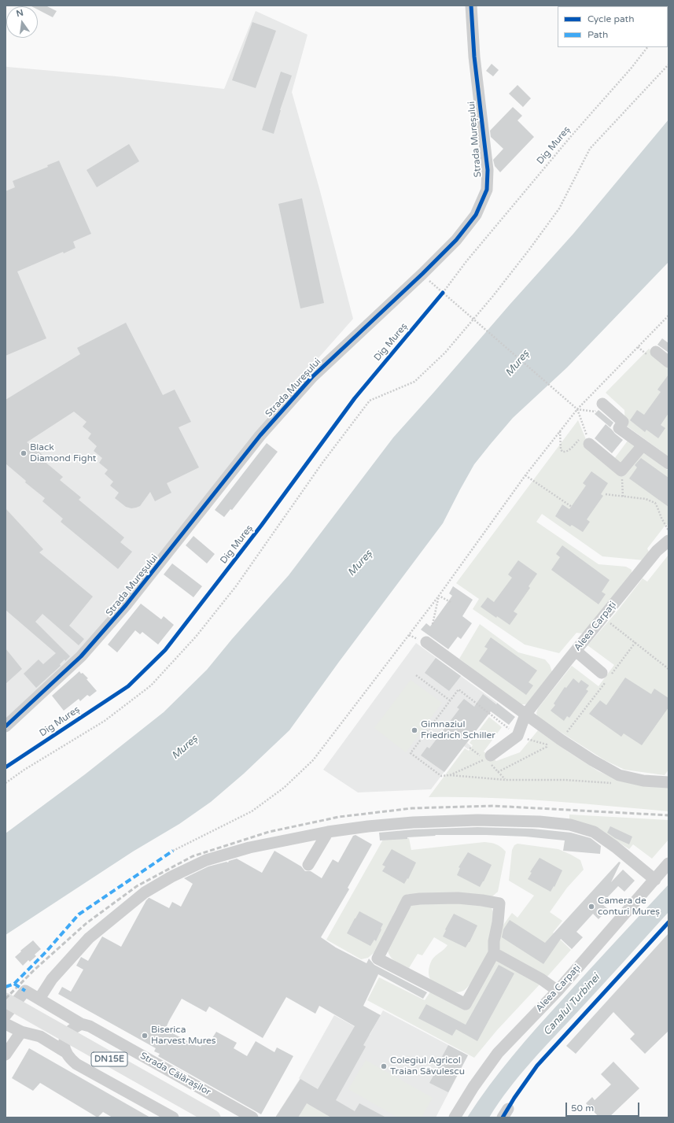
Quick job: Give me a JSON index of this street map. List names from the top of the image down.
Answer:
{
  "streets": {
    "main road": ["DN15E", "Strada Călărașilor"],
    "street": ["Strada Mureșului", "Aleea Carpați"],
    "cycle path": ["Dig Mureș"]
  },
  "water": ["Mureș", "Canalul Turbinei"],
  "places": [
    "Black Diamond Fight",
    "Gimnaziul Friedrich Schiller",
    "Camera de conturi Mureș",
    "Biserica Harvest Mures",
    "Colegiul Agricol Traian Săvulescu"
  ],
  "legend": ["Cycle path", "Path"],
  "scale_bar": "50 m",
  "north": "top"
}
